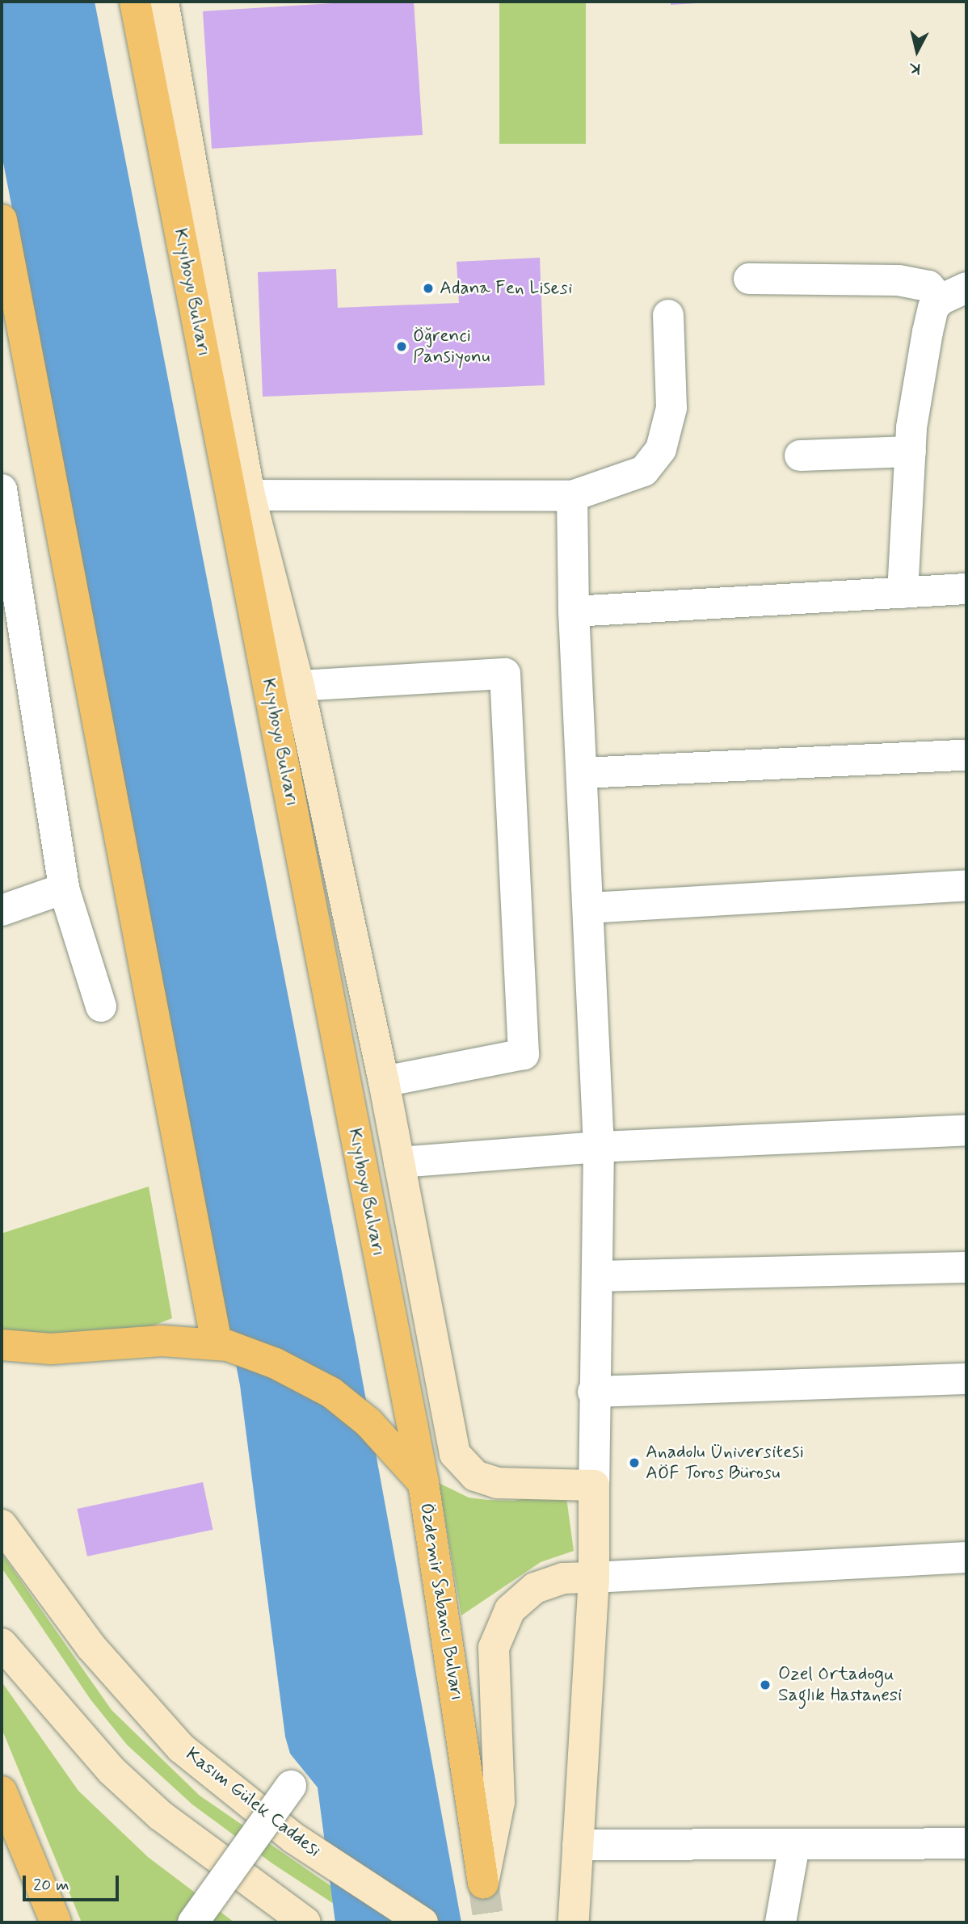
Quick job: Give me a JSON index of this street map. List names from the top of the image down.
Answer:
{
  "streets": {
    "main road": ["Kıyıboyu Bulvarı", "Özdemir Sabancı Bulvarı", "Kasım Gülek Caddesi"]
  },
  "crossings": [
    ["Kıyıboyu Bulvarı", "Özdemir Sabancı Bulvarı"]
  ],
  "places": [
    "Adana Fen Lisesi",
    "Öğrenci Pansiyonu",
    "Anadolu Üniversitesi AÖF Toros Bürosu",
    "Ozel Ortadogu Saglık Hastanesi"
  ],
  "scale_bar": "20 m",
  "north": "bottom"
}
